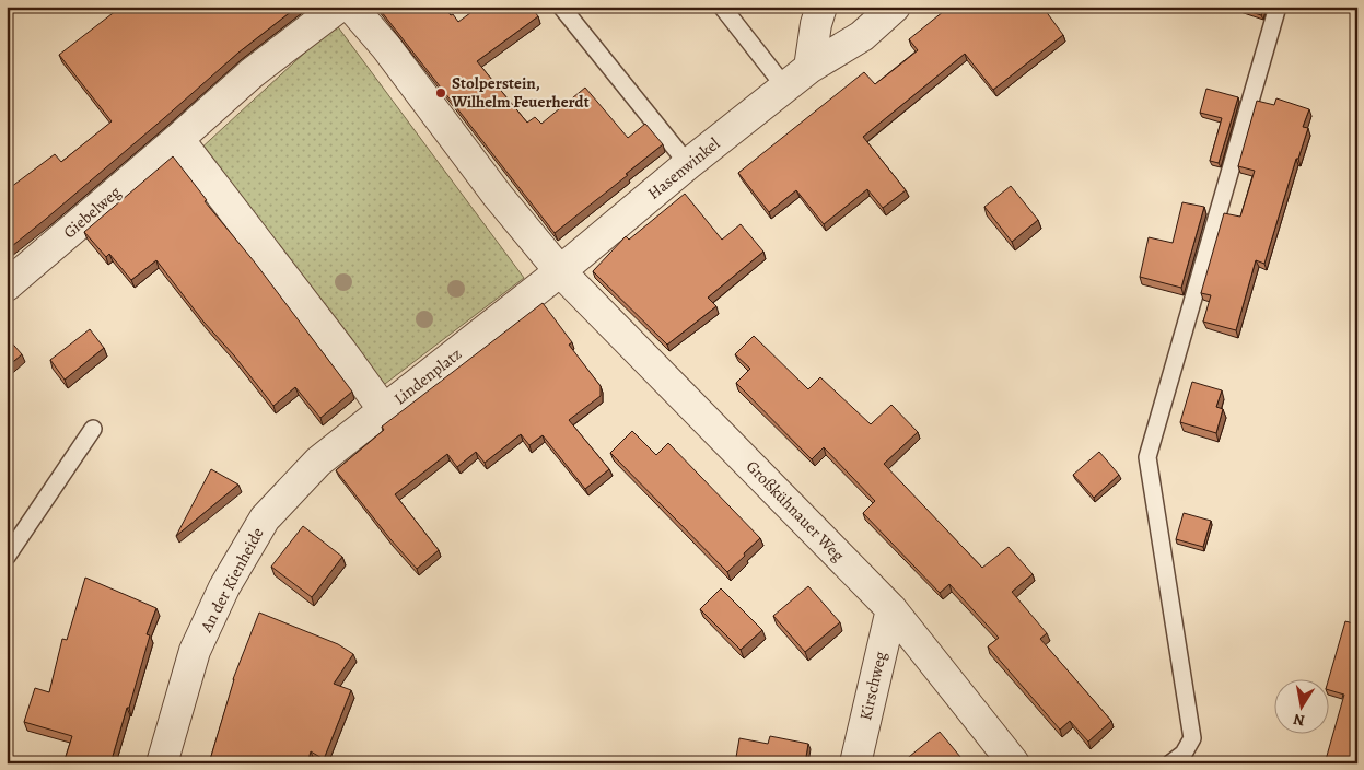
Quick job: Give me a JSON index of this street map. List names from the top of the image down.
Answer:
{
  "streets": {
    "street": [
      "Hasenwinkel",
      "Giebelweg",
      "Lindenplatz",
      "Großkühnauer Weg",
      "An der Kienheide",
      "Kirschweg"
    ]
  },
  "crossings": [
    ["Hasenwinkel", "Lindenplatz"],
    ["Hasenwinkel", "Großkühnauer Weg"],
    ["Giebelweg", "Lindenplatz"],
    ["Lindenplatz", "Großkühnauer Weg"],
    ["Lindenplatz", "An der Kienheide"],
    ["Großkühnauer Weg", "Kirschweg"]
  ],
  "places": ["Stolperstein, Wilhelm Feuerherdt"],
  "north": "bottom"
}
